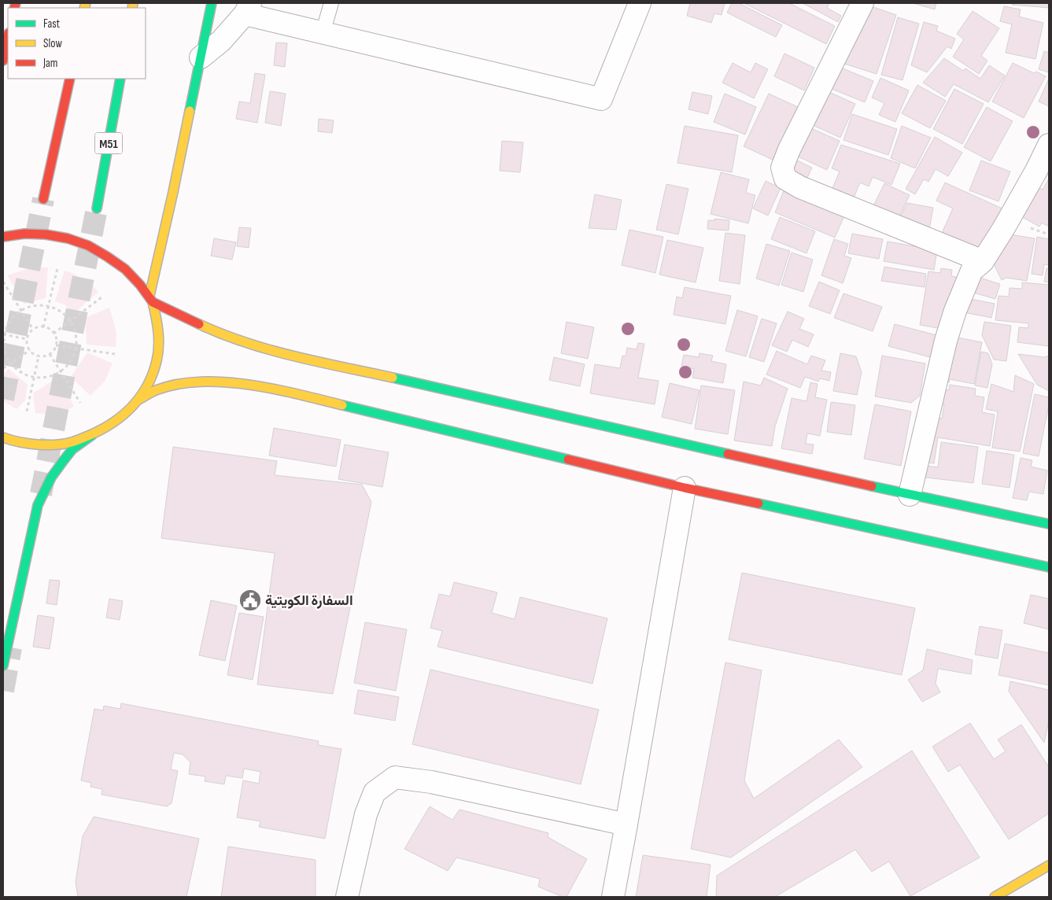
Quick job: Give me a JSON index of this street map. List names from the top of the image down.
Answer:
{
  "streets": {
    "main road": ["M51"]
  },
  "places": {
    "public building": ["السفارة الكويتية"]
  },
  "legend": ["Fast", "Slow", "Jam"]
}
